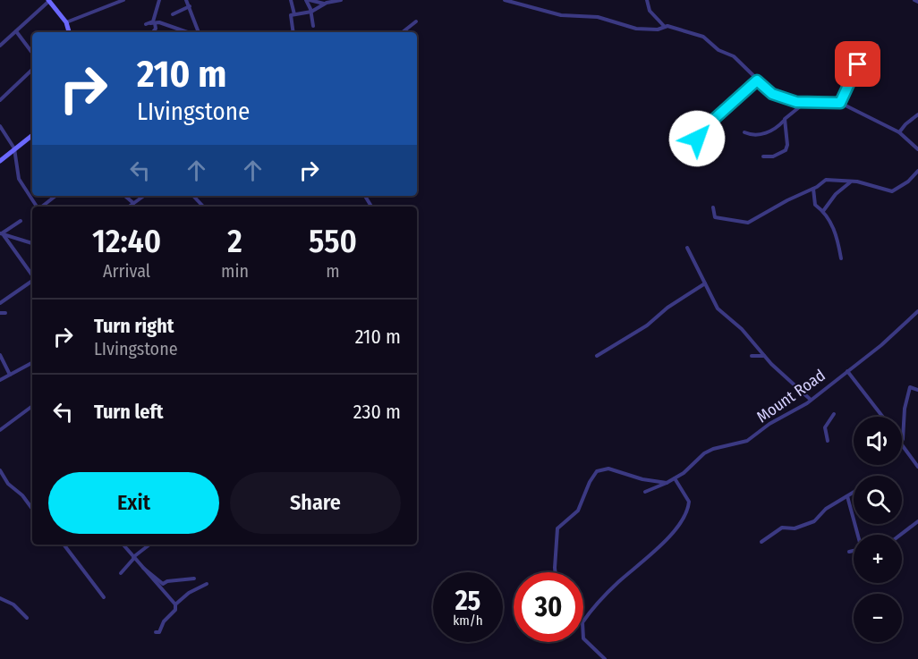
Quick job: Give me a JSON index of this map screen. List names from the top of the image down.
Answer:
{
  "streets": {
    "street": ["Mount Road"]
  },
  "page": {
    "turn": ["210 m", "LIvingstone"],
    "eta": [
      "12:40",
      "Arrival",
      "2",
      "min",
      "550",
      "m"
    ],
    "list": [
      {
        "name": "Turn right",
        "note": "LIvingstone",
        "value": "210 m"
      },
      {
        "name": "Turn left",
        "value": "230 m"
      }
    ],
    "map_buttons": ["+", "−"],
    "buttons": ["Exit", "Share"],
    "speed": "25 km/h",
    "limit": "30"
  }
}
